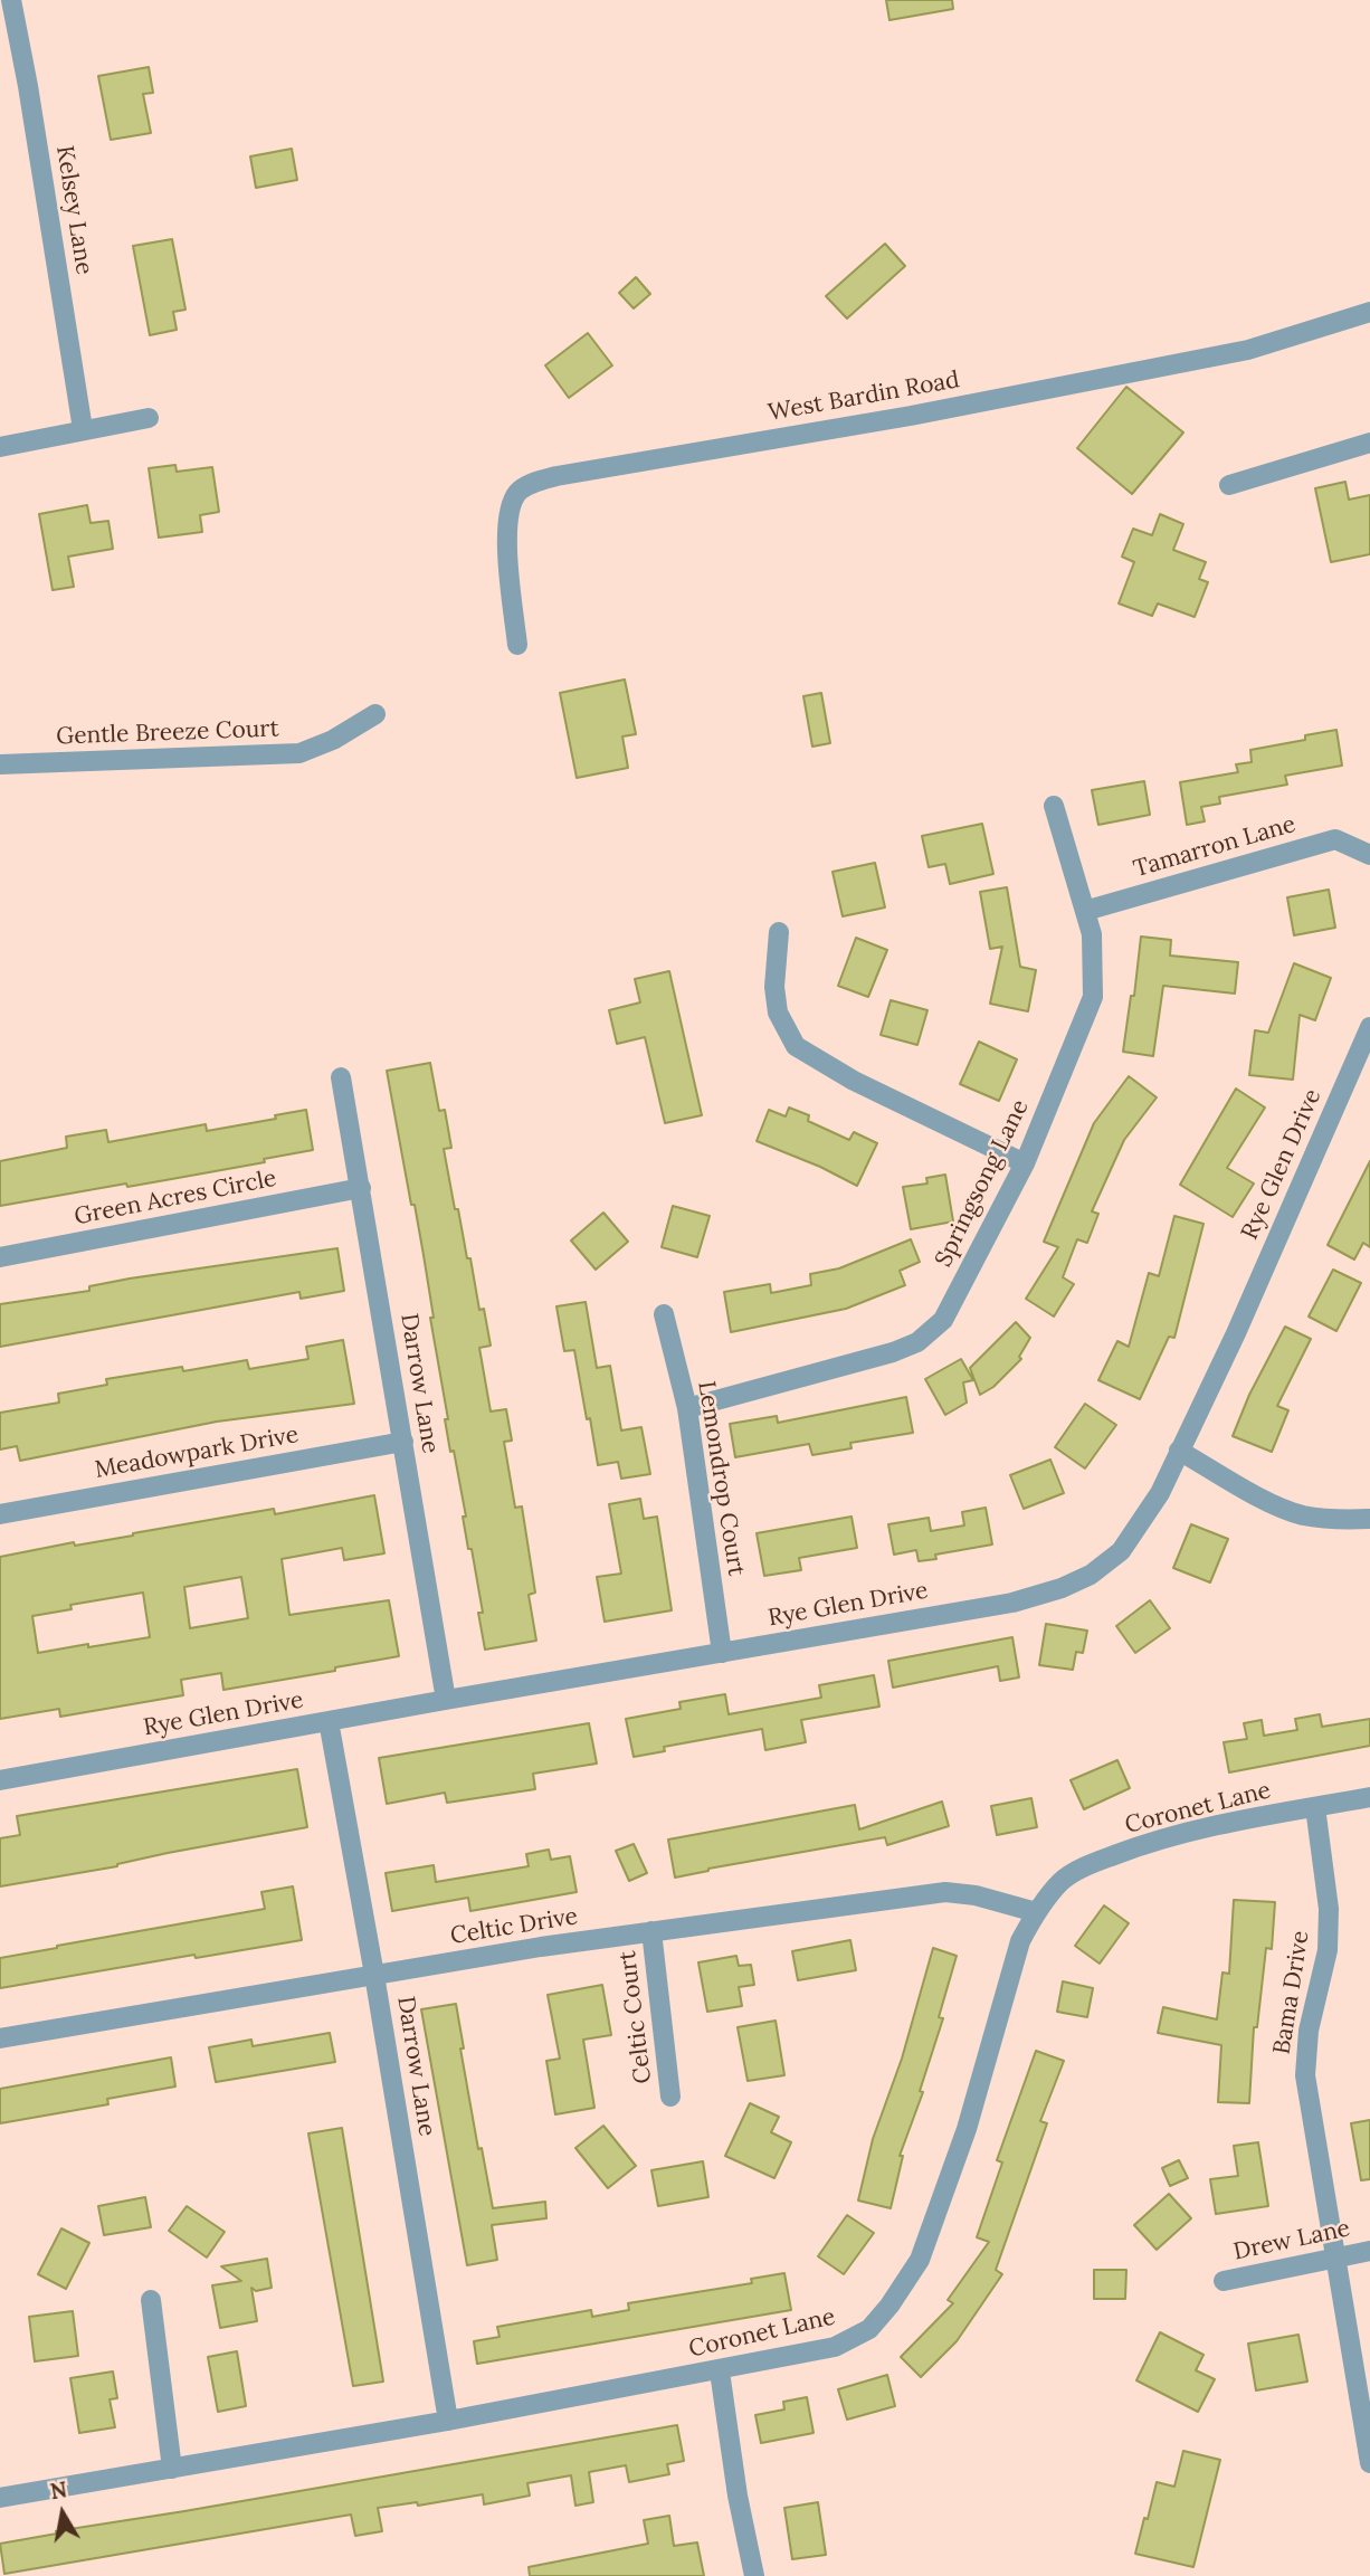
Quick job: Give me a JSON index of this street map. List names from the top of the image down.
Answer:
{
  "streets": {
    "street": [
      "Kelsey Lane",
      "West Bardin Road",
      "Gentle Breeze Court",
      "Tamarron Lane",
      "Rye Glen Drive",
      "Springsong Lane",
      "Green Acres Circle",
      "Darrow Lane",
      "Meadowpark Drive",
      "Lemondrop Court",
      "Coronet Lane",
      "Celtic Drive",
      "Bama Drive",
      "Celtic Court",
      "Drew Lane"
    ]
  },
  "crossings": [
    ["Tamarron Lane", "Springsong Lane"],
    ["Rye Glen Drive", "Darrow Lane"],
    ["Rye Glen Drive", "Lemondrop Court"],
    ["Springsong Lane", "Lemondrop Court"],
    ["Green Acres Circle", "Darrow Lane"],
    ["Darrow Lane", "Meadowpark Drive"],
    ["Darrow Lane", "Coronet Lane"],
    ["Darrow Lane", "Celtic Drive"],
    ["Coronet Lane", "Celtic Drive"],
    ["Coronet Lane", "Bama Drive"],
    ["Celtic Drive", "Celtic Court"],
    ["Bama Drive", "Drew Lane"]
  ],
  "north": "top"
}
